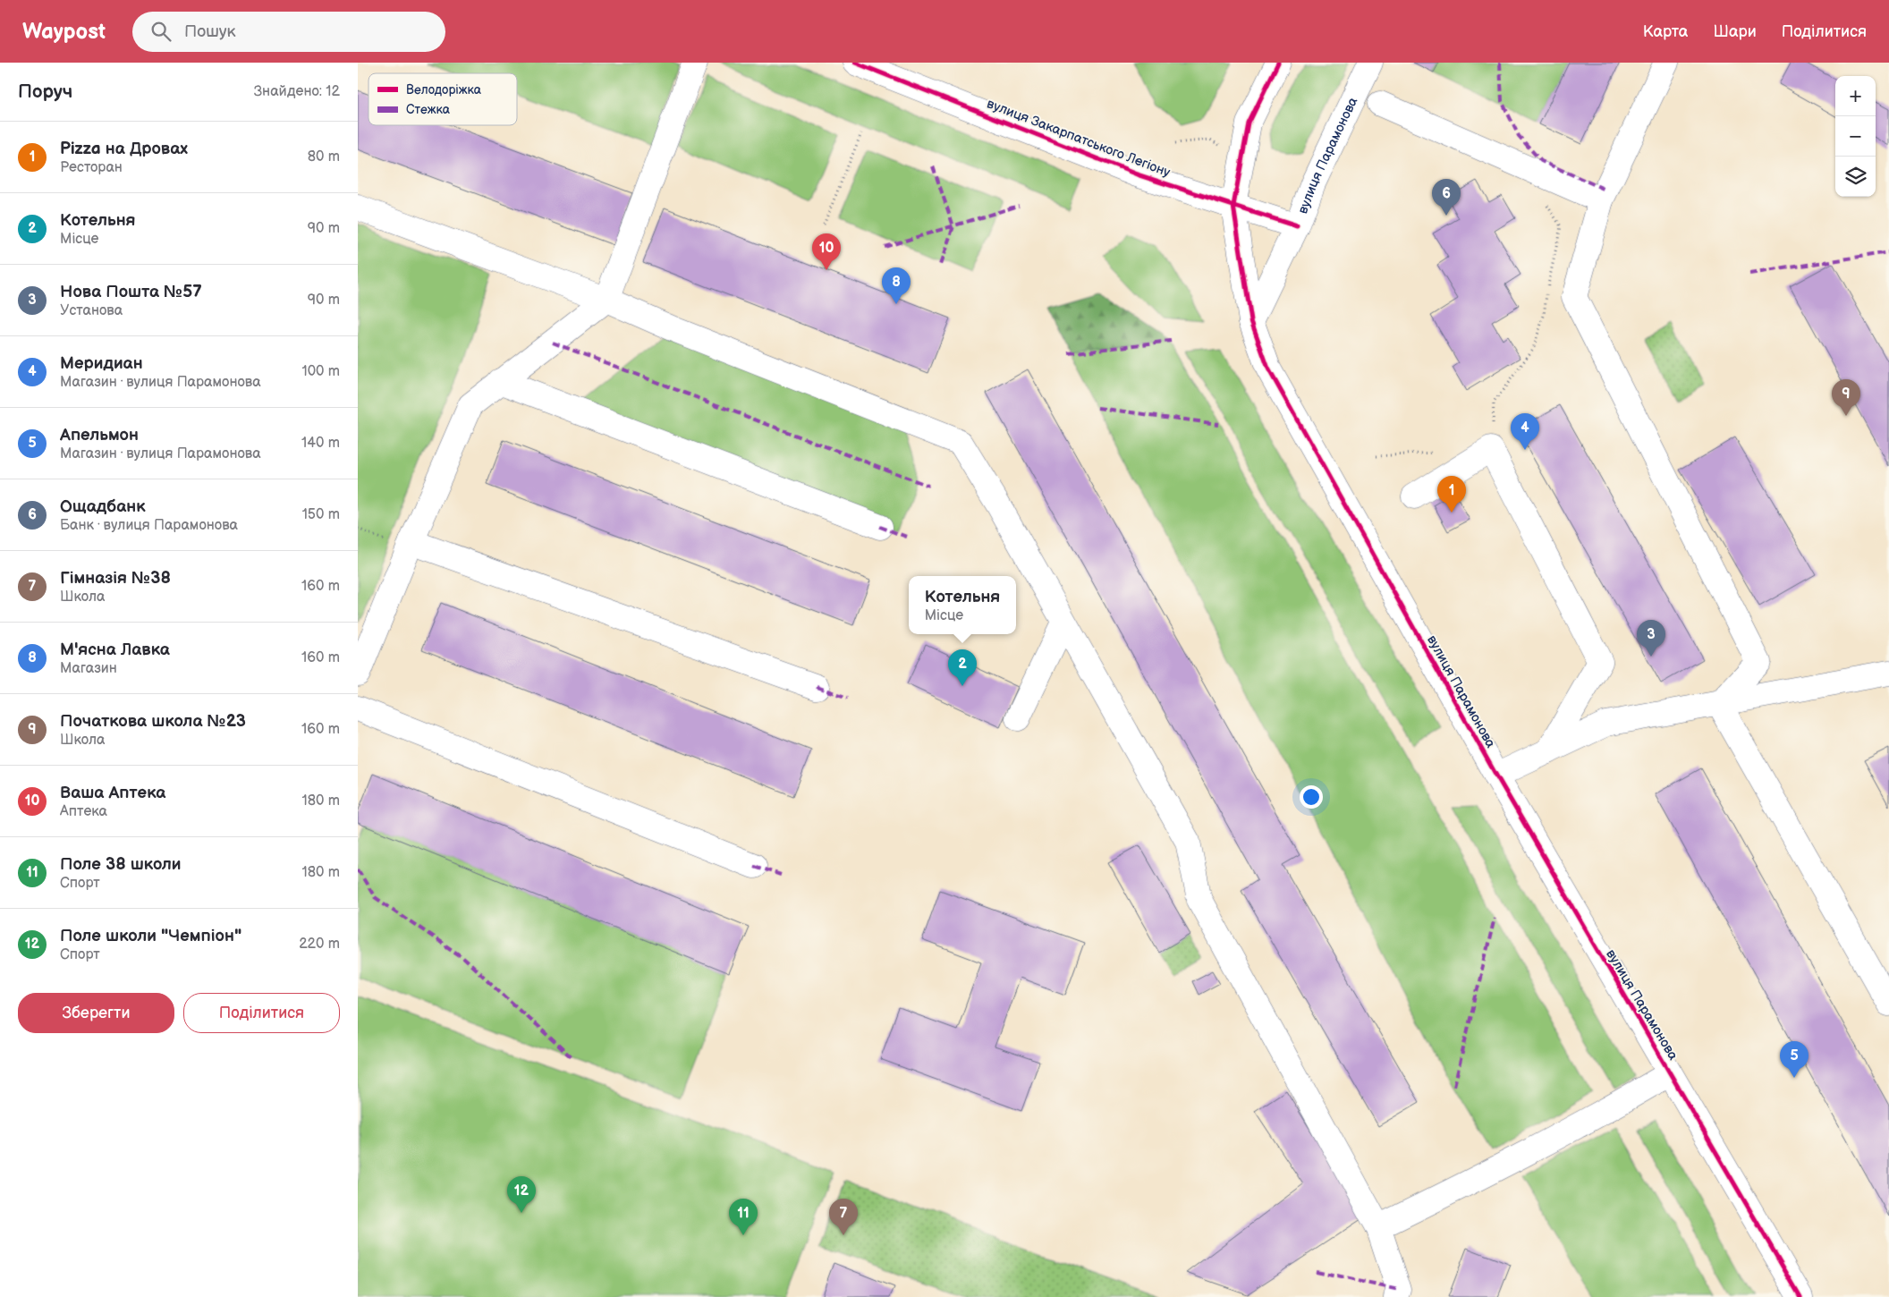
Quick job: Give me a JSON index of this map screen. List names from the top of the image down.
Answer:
{
  "streets": {
    "street": ["вулиця Закарпатського Легіону", "вулиця Парамонова"]
  },
  "crossings": [
    ["вулиця Закарпатського Легіону", "вулиця Парамонова"]
  ],
  "legend": ["Велодоріжка", "Стежка"],
  "page": {
    "header": "Waypost",
    "search": "Пошук",
    "nav": ["Карта", "Шари", "Поділитися"],
    "heading": ["Поруч", "Знайдено: 12"],
    "map_buttons": ["+", "−"],
    "list": [
      {
        "mark": "1",
        "name": "Pizza на Дровах",
        "note": "Ресторан",
        "value": "80 m"
      },
      {
        "mark": "2",
        "name": "Котельня",
        "note": "Місце",
        "value": "90 m"
      },
      {
        "mark": "3",
        "name": "Нова Пошта №57",
        "note": "Установа",
        "value": "90 m"
      },
      {
        "mark": "4",
        "name": "Меридиан",
        "note": "Магазин · вулиця Парамонова",
        "value": "100 m"
      },
      {
        "mark": "5",
        "name": "Апельмон",
        "note": "Магазин · вулиця Парамонова",
        "value": "140 m"
      },
      {
        "mark": "6",
        "name": "Ощадбанк",
        "note": "Банк · вулиця Парамонова",
        "value": "150 m"
      },
      {
        "mark": "7",
        "name": "Гімназія №38",
        "note": "Школа",
        "value": "160 m"
      },
      {
        "mark": "8",
        "name": "М'ясна Лавка",
        "note": "Магазин",
        "value": "160 m"
      },
      {
        "mark": "9",
        "name": "Початкова школа №23",
        "note": "Школа",
        "value": "160 m"
      },
      {
        "mark": "10",
        "name": "Ваша Аптека",
        "note": "Аптека",
        "value": "180 m"
      },
      {
        "mark": "11",
        "name": "Поле 38 школи",
        "note": "Спорт",
        "value": "180 m"
      },
      {
        "mark": "12",
        "name": "Поле школи \"Чемпіон\"",
        "note": "Спорт",
        "value": "220 m"
      }
    ],
    "pins": [
      "6",
      "10",
      "8",
      "9",
      "4",
      "1",
      "3",
      "2",
      "5",
      "12",
      "7",
      "11"
    ],
    "popup": ["Котельня", "Місце"],
    "buttons": ["Зберегти", "Поділитися"]
  }
}
